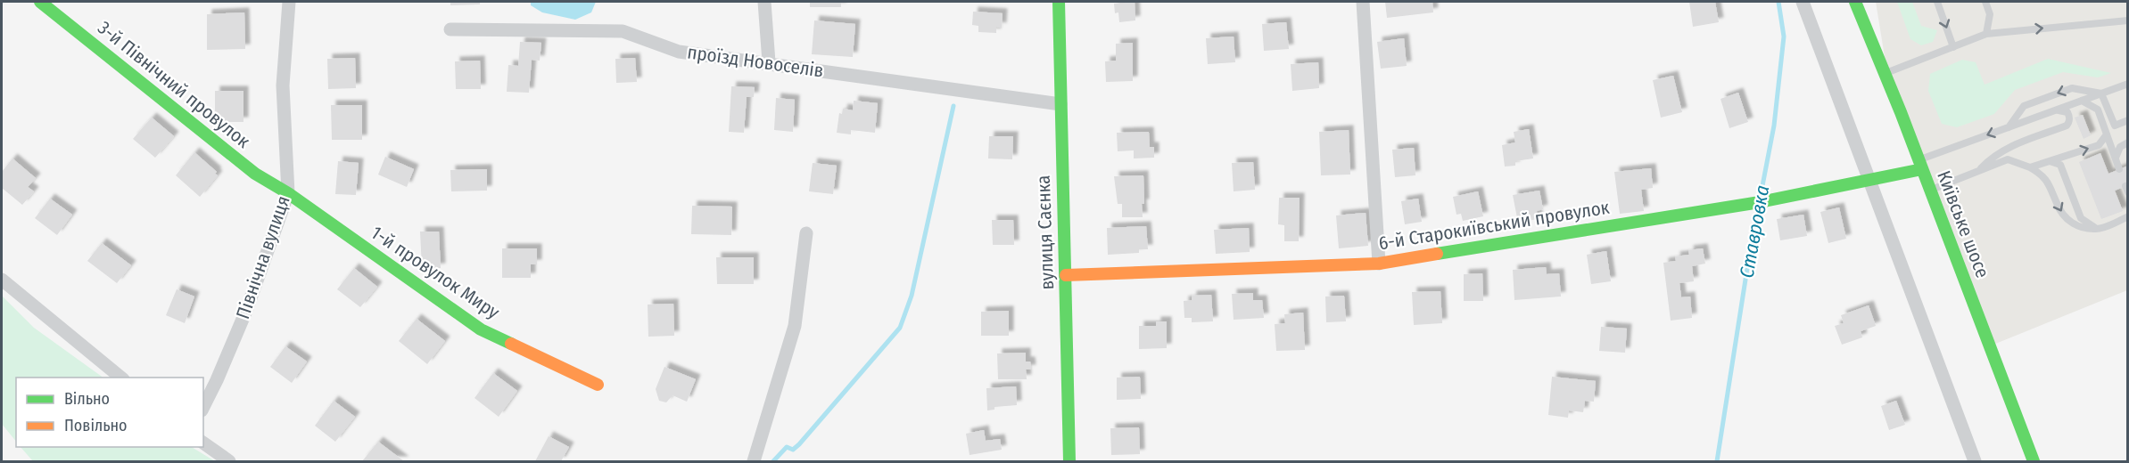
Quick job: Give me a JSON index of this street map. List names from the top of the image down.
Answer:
{
  "streets": {
    "street": [
      "проїзд Новоселів",
      "3-й Північний провулок",
      "Київське шосе",
      "6-й Старокиївський провулок",
      "вулиця Саєнка",
      "Північна вулиця",
      "1-й провулок Миру"
    ]
  },
  "crossings": [
    ["проїзд Новоселів", "вулиця Саєнка"],
    ["3-й Північний провулок", "Північна вулиця"],
    ["3-й Північний провулок", "1-й провулок Миру"],
    ["Київське шосе", "6-й Старокиївський провулок"],
    ["6-й Старокиївський провулок", "вулиця Саєнка"],
    ["Північна вулиця", "1-й провулок Миру"]
  ],
  "water": ["Ставровка"],
  "legend": ["Вільно", "Повільно"]
}
